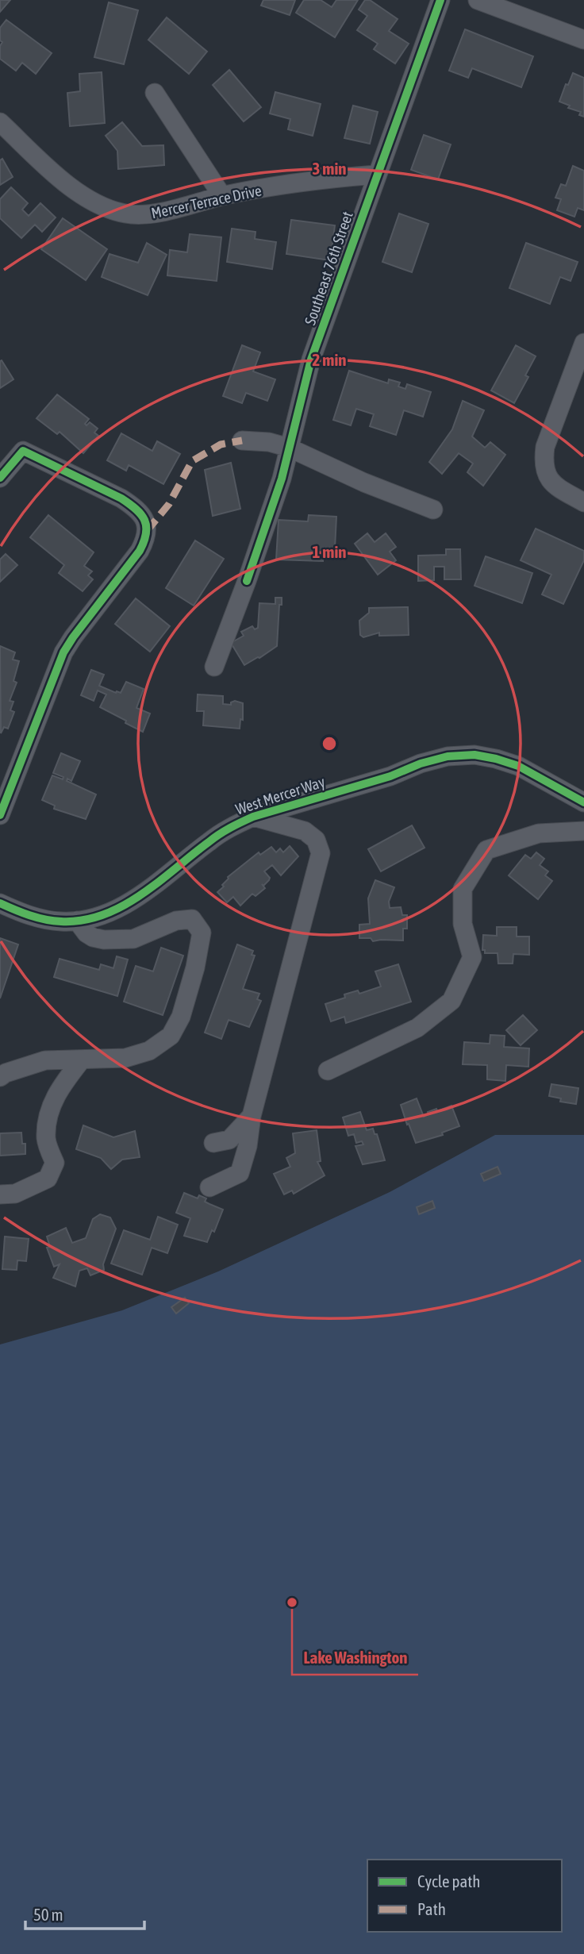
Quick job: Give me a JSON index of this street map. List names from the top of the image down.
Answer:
{
  "streets": {
    "street": ["Mercer Terrace Drive", "Southeast 76th Street", "West Mercer Way"]
  },
  "crossings": [
    ["Mercer Terrace Drive", "Southeast 76th Street"]
  ],
  "places": ["Lake Washington"],
  "legend": ["Cycle path", "Path"],
  "scale_bar": "50 m",
  "rings": ["3 min", "2 min", "1 min"]
}
